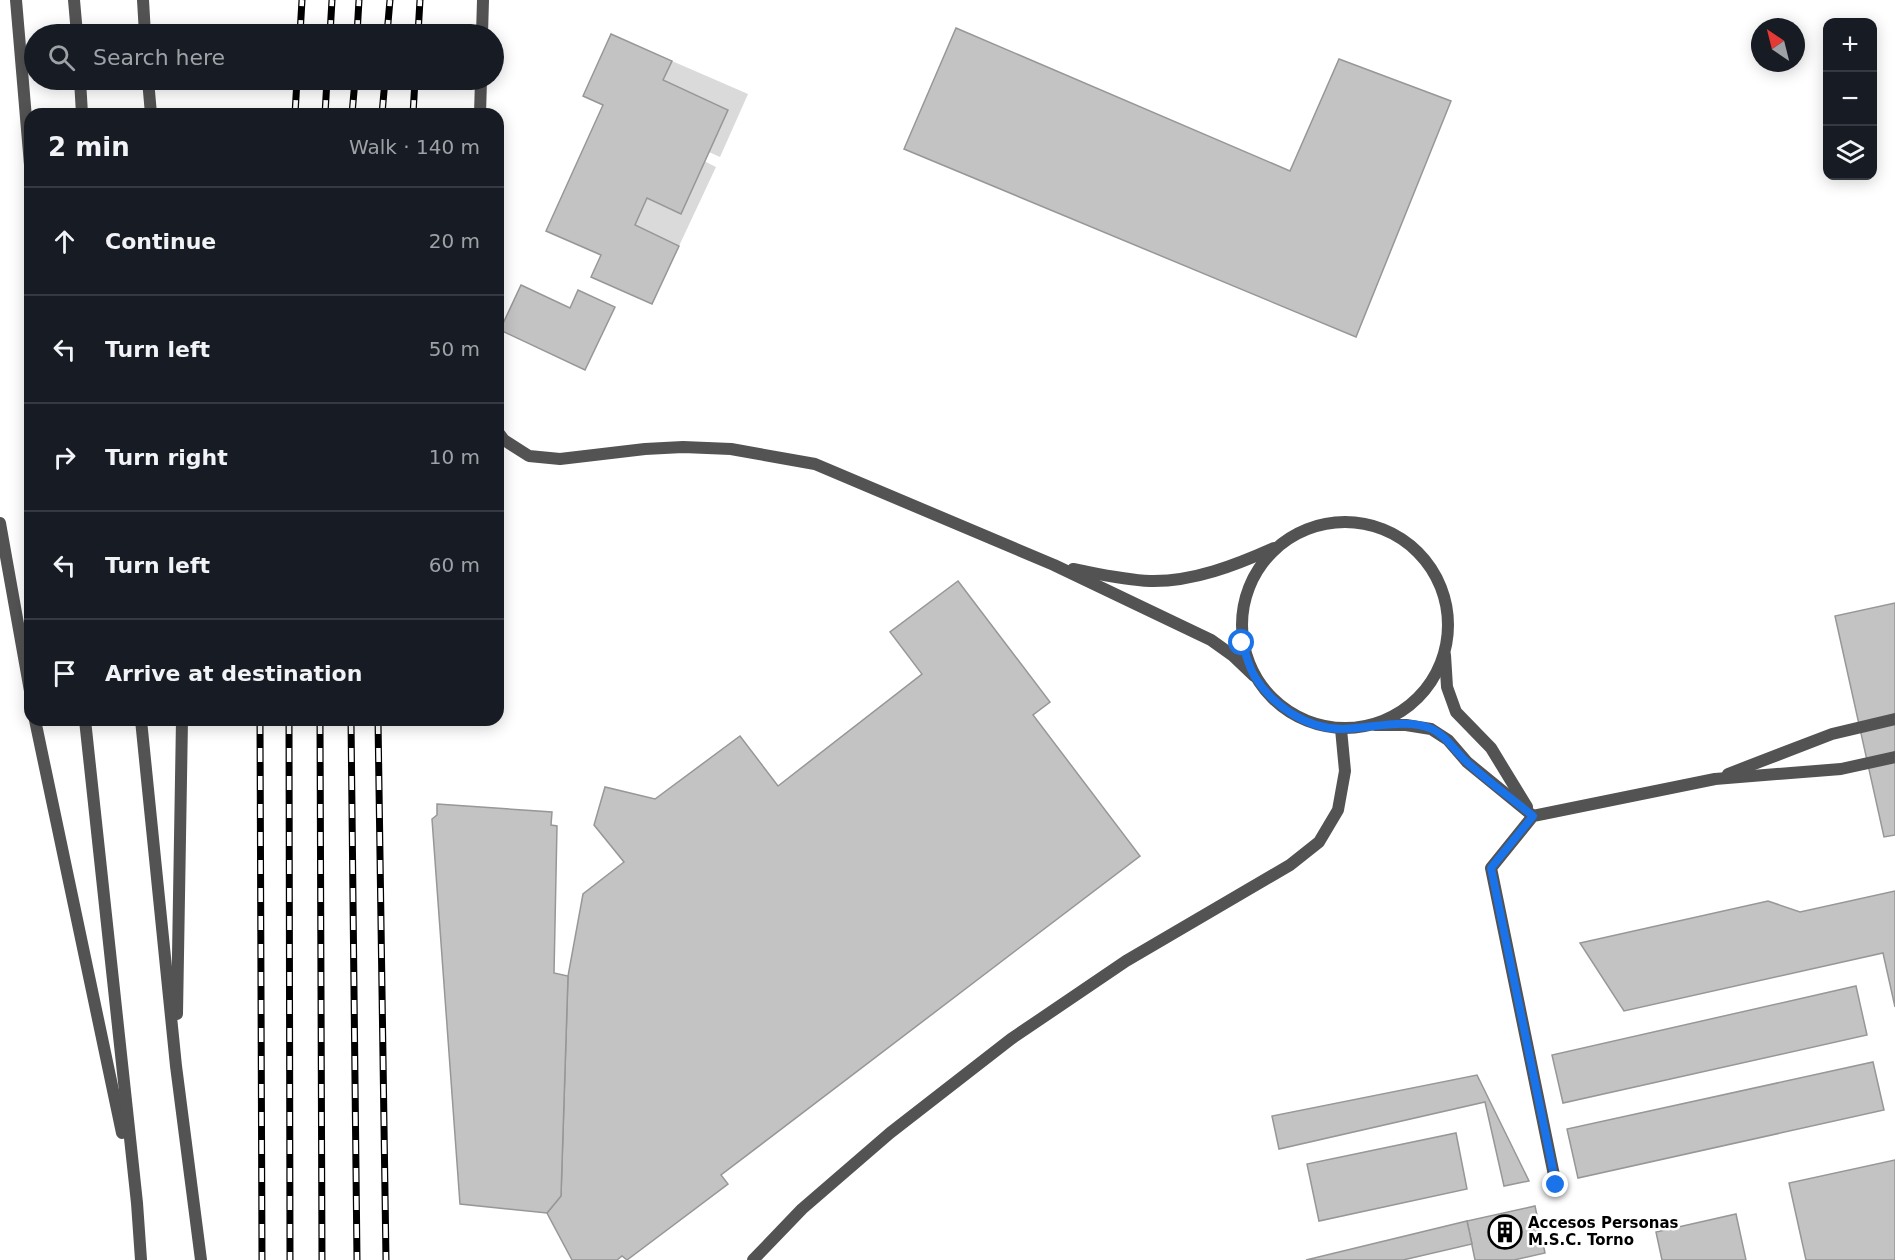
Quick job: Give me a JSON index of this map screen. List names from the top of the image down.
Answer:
{
  "places": {
    "building": ["Accesos Personas M.S.C. Torno"]
  },
  "north": "top left",
  "page": {
    "map_buttons": ["+", "−"],
    "search": "Search here",
    "heading": ["2 min", "Walk · 140 m"],
    "list": [
      ["Continue", "20 m"],
      ["Turn left", "50 m"],
      ["Turn right", "10 m"],
      ["Turn left", "60 m"],
      "Arrive at destination"
    ]
  }
}
